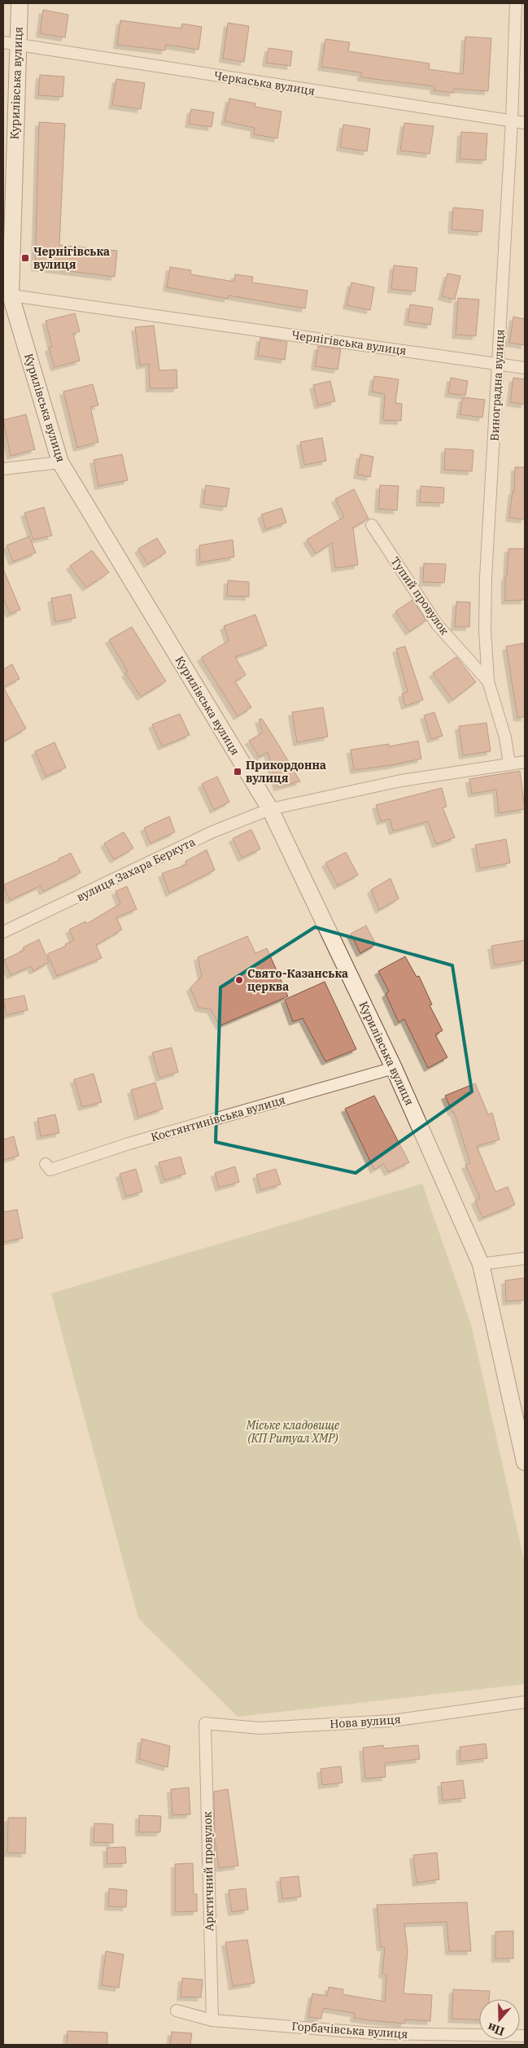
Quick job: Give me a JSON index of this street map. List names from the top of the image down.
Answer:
{
  "streets": {
    "main road": ["Курилівська вулиця"],
    "street": [
      "Черкаська вулиця",
      "Чернігівська вулиця",
      "Виноградна вулиця",
      "Тупий провулок",
      "вулиця Захара Беркута",
      "Костянтинівська вулиця",
      "Нова вулиця",
      "Арктичний провулок",
      "Горбачівська вулиця"
    ]
  },
  "crossings": [
    ["Курилівська вулиця", "Черкаська вулиця"],
    ["Курилівська вулиця", "Чернігівська вулиця"],
    ["Курилівська вулиця", "вулиця Захара Беркута"],
    ["Курилівська вулиця", "Костянтинівська вулиця"],
    ["Черкаська вулиця", "Виноградна вулиця"],
    ["Чернігівська вулиця", "Виноградна вулиця"],
    ["Виноградна вулиця", "Тупий провулок"],
    ["Нова вулиця", "Арктичний провулок"],
    ["Арктичний провулок", "Горбачівська вулиця"]
  ],
  "parks": ["Міське кладовище (КП Ритуал ХМР)"],
  "places": {
    "transit": ["Чернігівська вулиця", "Прикордонна вулиця"],
    "other": ["Свято-Казанська церква"]
  },
  "north": "bottom"
}
